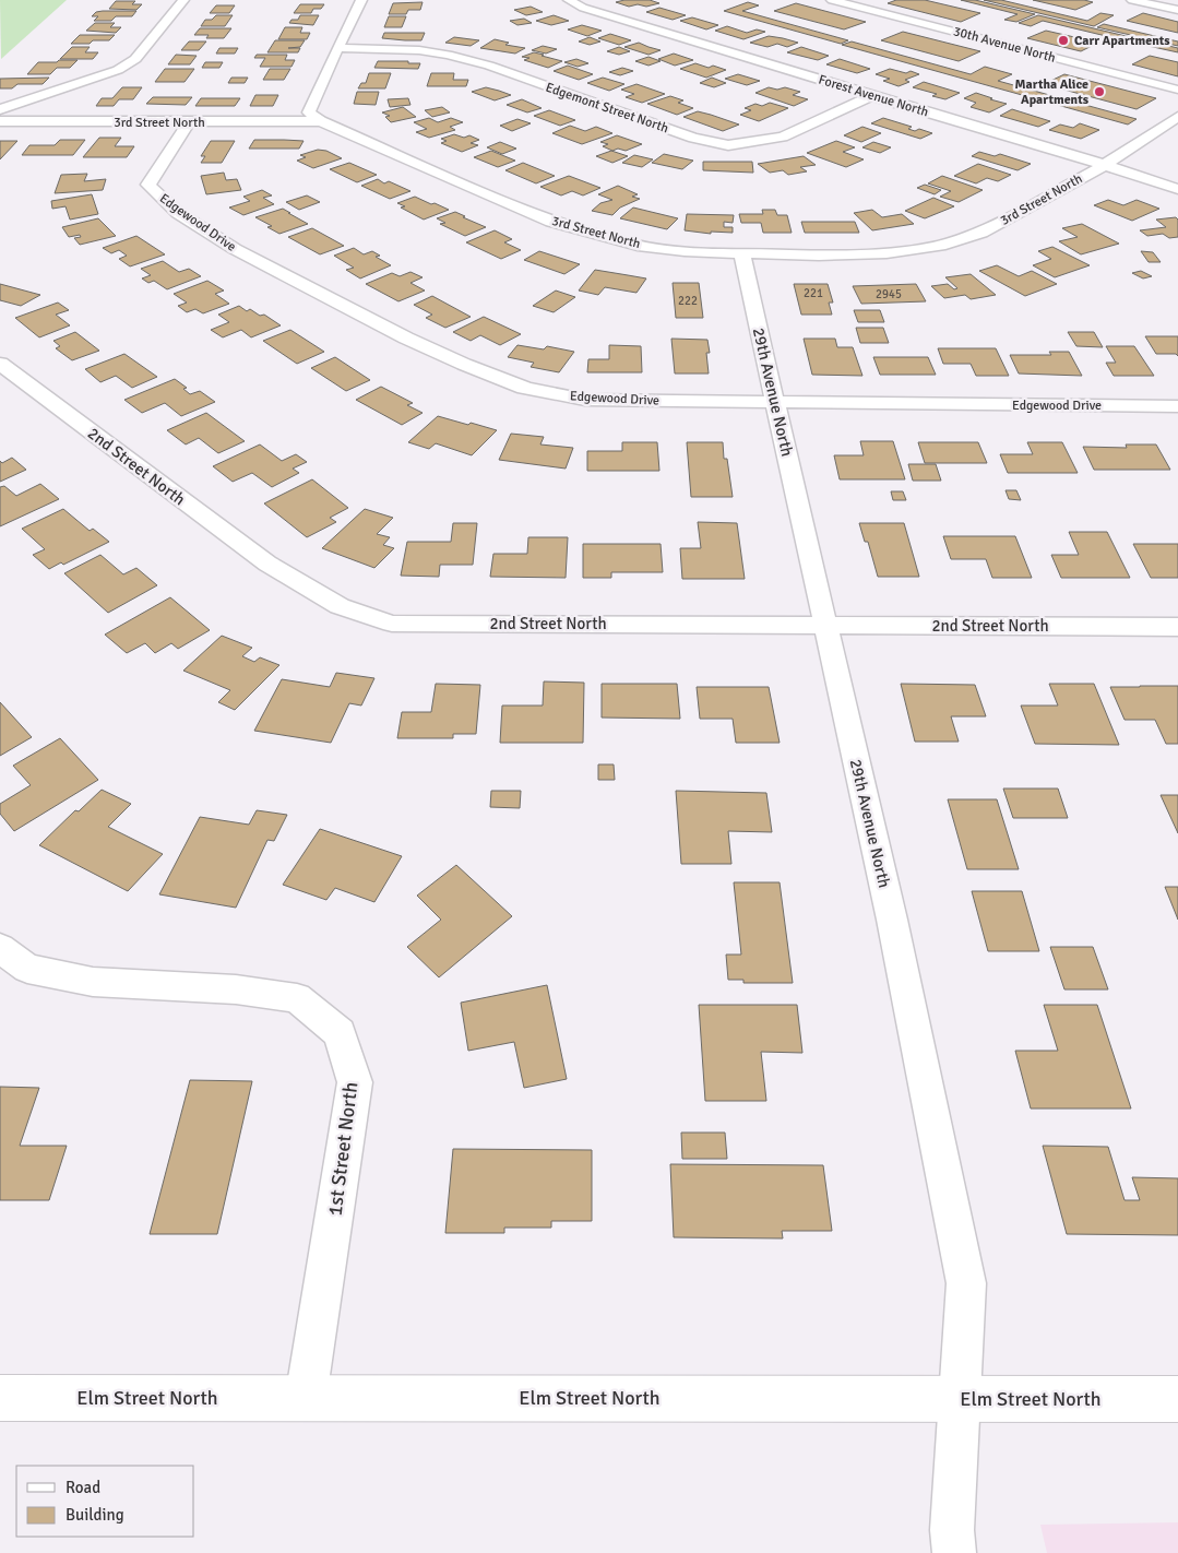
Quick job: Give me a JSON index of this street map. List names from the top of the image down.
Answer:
{
  "streets": {
    "street": [
      "30th Avenue North",
      "Forest Avenue North",
      "Edgemont Street North",
      "3rd Street North",
      "Edgewood Drive",
      "29th Avenue North",
      "2nd Street North",
      "1st Street North",
      "Elm Street North"
    ]
  },
  "crossings": [
    ["Forest Avenue North", "Edgemont Street North"],
    ["Forest Avenue North", "3rd Street North"],
    ["3rd Street North", "Edgewood Drive"],
    ["3rd Street North", "29th Avenue North"],
    ["Edgewood Drive", "29th Avenue North"],
    ["29th Avenue North", "2nd Street North"],
    ["29th Avenue North", "Elm Street North"],
    ["1st Street North", "Elm Street North"]
  ],
  "places": ["Carr Apartments", "Martha Alice Apartments"],
  "house_numbers": ["221", "2945", "222"],
  "legend": ["Road", "Building"]
}
